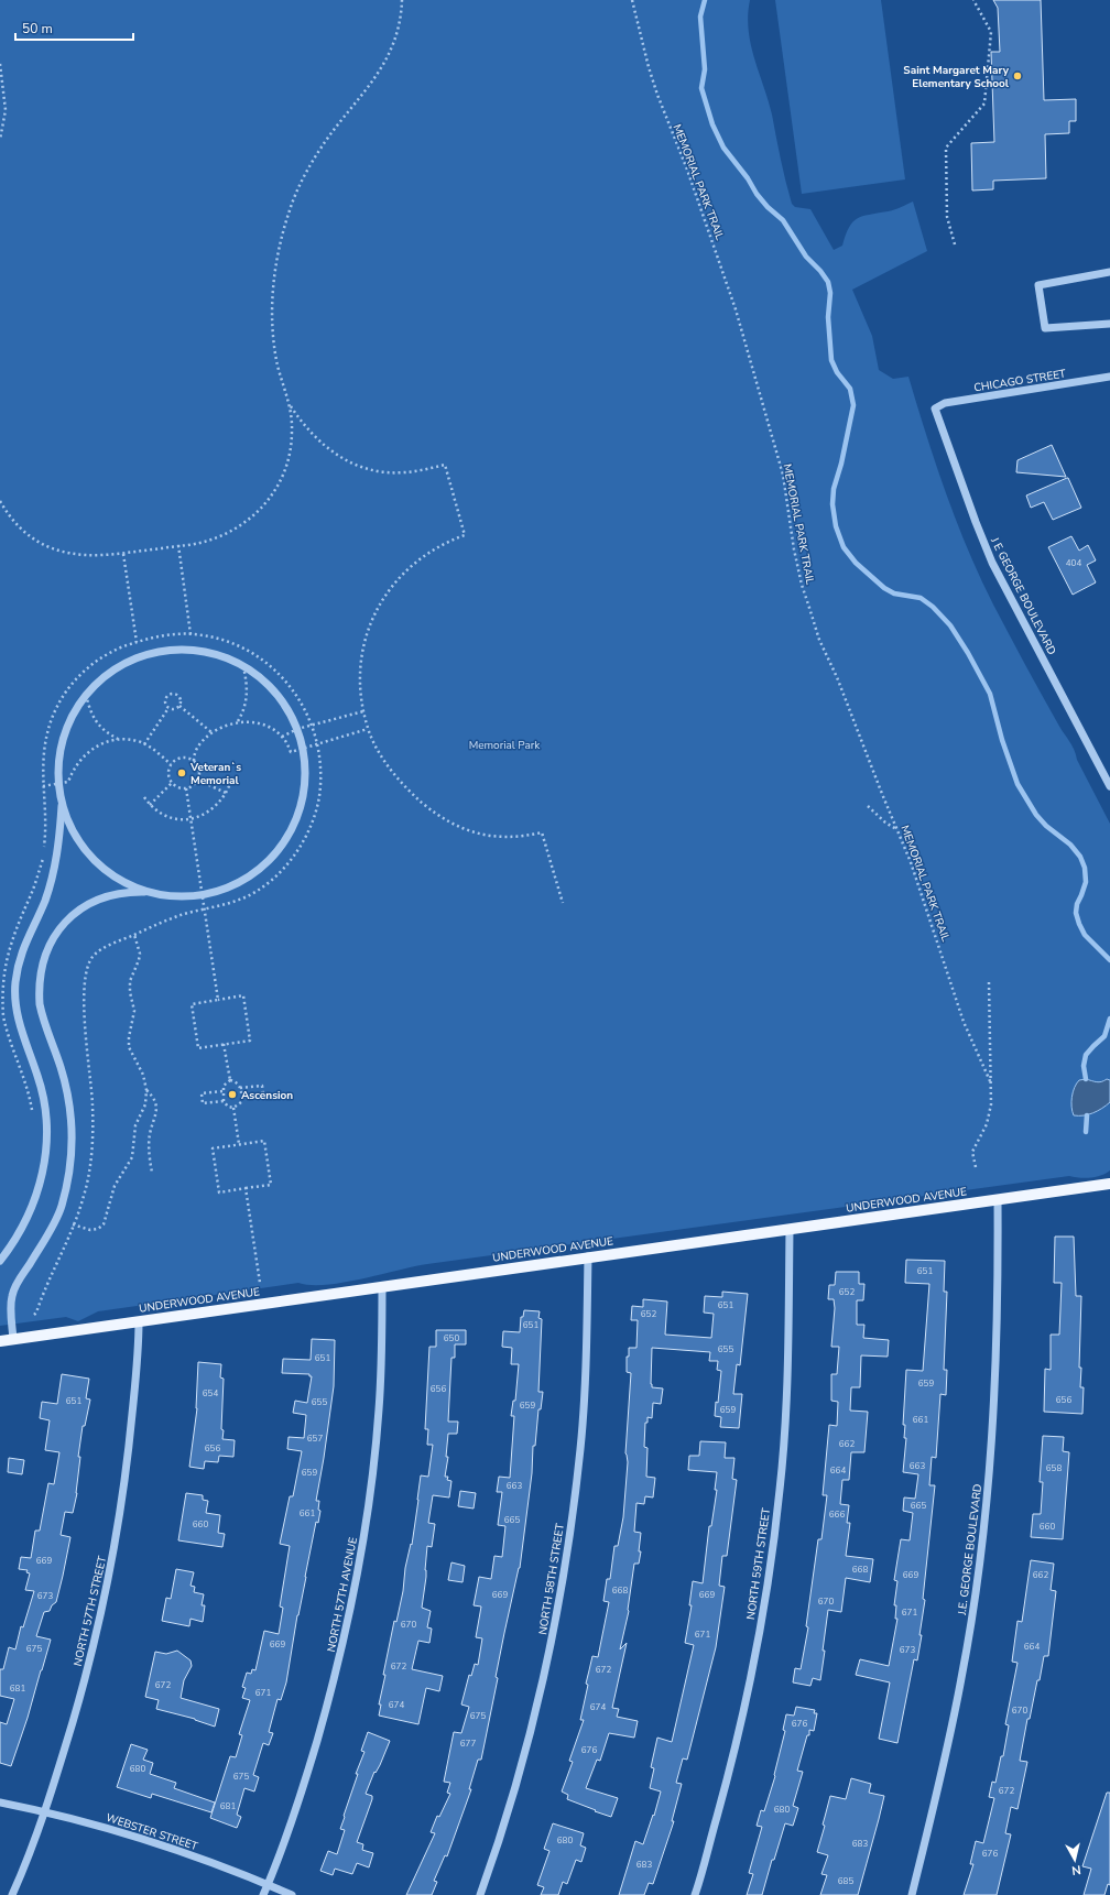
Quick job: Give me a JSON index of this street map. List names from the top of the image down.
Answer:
{
  "streets": {
    "main road": ["UNDERWOOD AVENUE"],
    "street": [
      "CHICAGO STREET",
      "J E GEORGE BOULEVARD",
      "J.E. GEORGE BOULEVARD",
      "NORTH 59TH STREET",
      "NORTH 58TH STREET",
      "NORTH 57TH AVENUE",
      "NORTH 57TH STREET",
      "WEBSTER STREET"
    ],
    "path": ["MEMORIAL PARK TRAIL"]
  },
  "crossings": [
    ["CHICAGO STREET", "J E GEORGE BOULEVARD"],
    ["UNDERWOOD AVENUE", "J.E. GEORGE BOULEVARD"],
    ["UNDERWOOD AVENUE", "NORTH 59TH STREET"],
    ["UNDERWOOD AVENUE", "NORTH 58TH STREET"],
    ["UNDERWOOD AVENUE", "NORTH 57TH AVENUE"],
    ["UNDERWOOD AVENUE", "NORTH 57TH STREET"],
    ["NORTH 57TH AVENUE", "WEBSTER STREET"],
    ["NORTH 57TH STREET", "WEBSTER STREET"]
  ],
  "parks": ["Memorial Park"],
  "places": ["Saint Margaret Mary Elementary School", "Veteranʻs Memorial", "Ascension"],
  "house_numbers": [
    "404",
    "651",
    "652",
    "651",
    "652",
    "651",
    "650",
    "655",
    "651",
    "659",
    "656",
    "654",
    "656",
    "651",
    "655",
    "659",
    "659",
    "661",
    "657",
    "662",
    "656",
    "663",
    "658",
    "664",
    "659",
    "663",
    "665",
    "661",
    "666",
    "665",
    "660",
    "660",
    "669",
    "668",
    "669",
    "662",
    "668",
    "669",
    "669",
    "673",
    "670",
    "671",
    "670",
    "671",
    "669",
    "664",
    "675",
    "673",
    "672",
    "672",
    "672",
    "681",
    "671",
    "674",
    "674",
    "670",
    "675",
    "676",
    "677",
    "676",
    "680",
    "675",
    "672",
    "681",
    "680",
    "680",
    "683",
    "676",
    "683",
    "685"
  ],
  "scale_bar": "50 m",
  "north": "bottom"
}
